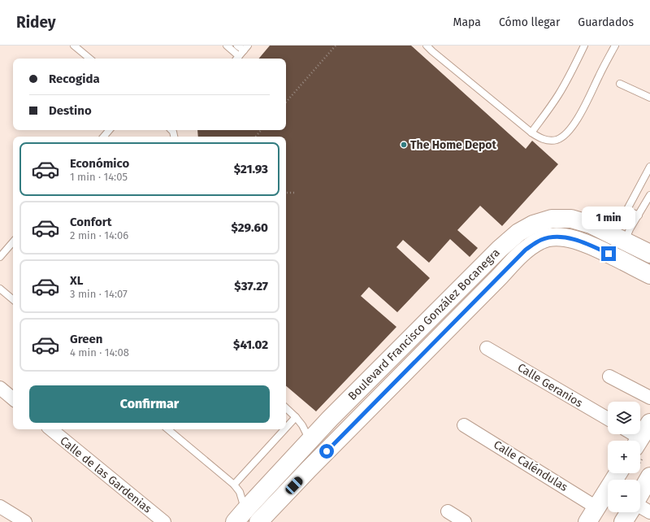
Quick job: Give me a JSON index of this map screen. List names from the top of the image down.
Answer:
{
  "streets": {
    "main road": ["Boulevard Francisco González Bocanegra"],
    "street": ["Calle Geranios", "Calle Caléndulas", "Calle de las Gardenias"]
  },
  "places": ["The Home Depot"],
  "page": {
    "header": "Ridey",
    "nav": ["Mapa", "Cómo llegar", "Guardados"],
    "banner": ["Recogida", "Destino"],
    "list": [
      {
        "name": "Económico",
        "note": "1 min · 14:05",
        "value": "$21.93"
      },
      {
        "name": "Confort",
        "note": "2 min · 14:06",
        "value": "$29.60"
      },
      {
        "name": "XL",
        "note": "3 min · 14:07",
        "value": "$37.27"
      },
      {
        "name": "Green",
        "note": "4 min · 14:08",
        "value": "$41.02"
      }
    ],
    "bubble": "1 min",
    "buttons": "Confirmar",
    "map_buttons": ["+", "−"]
  }
}
